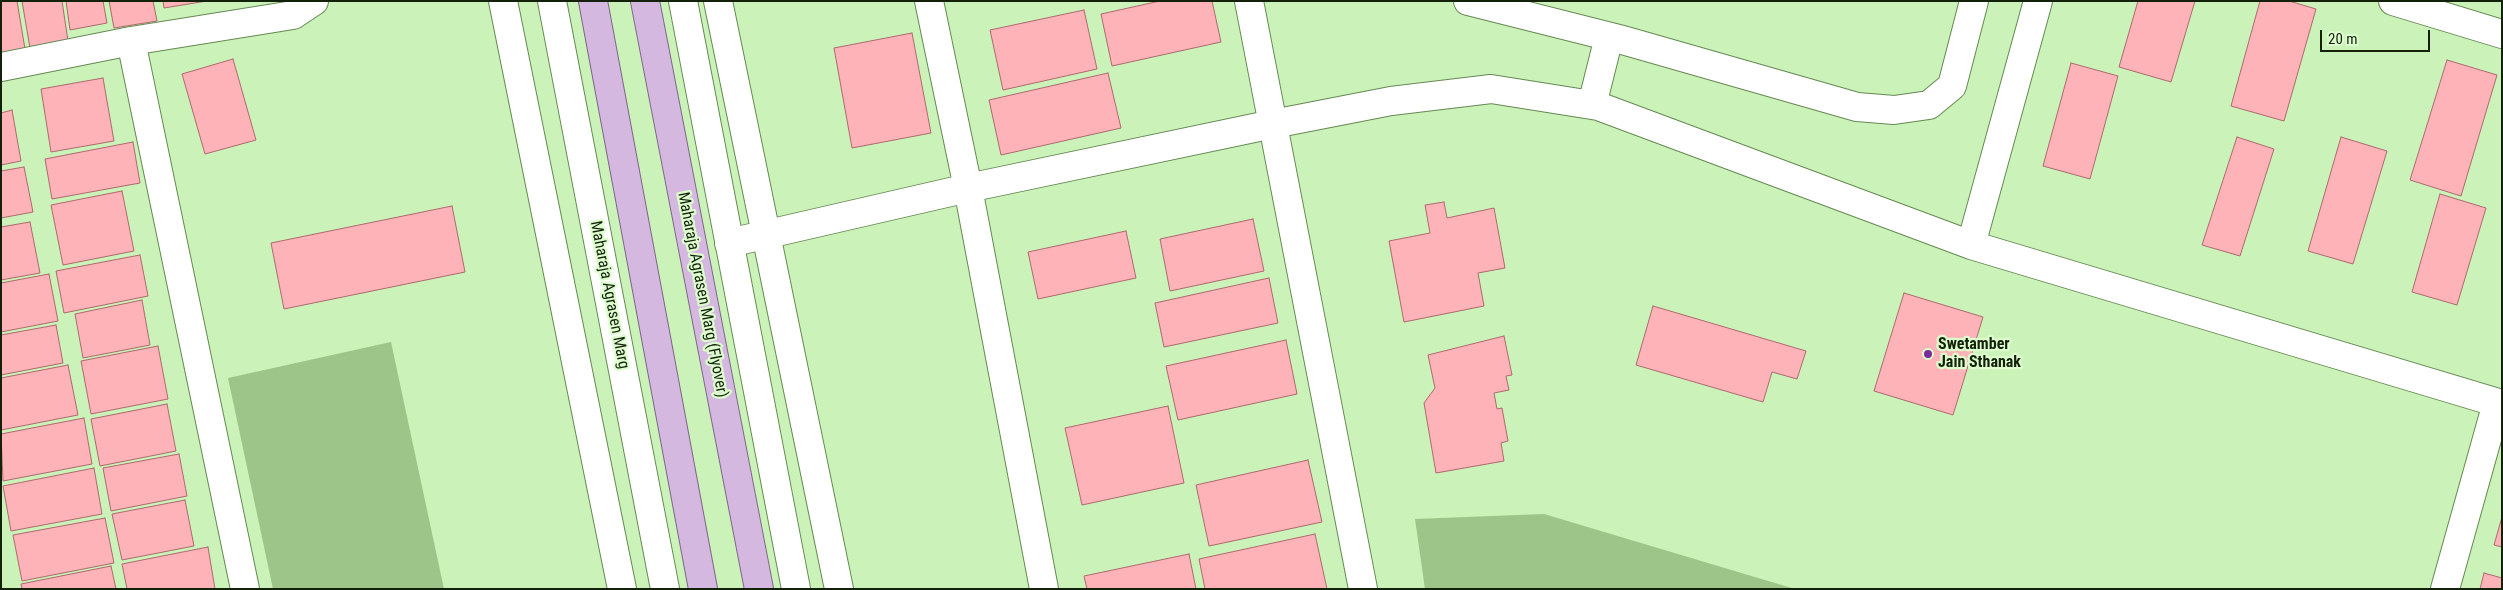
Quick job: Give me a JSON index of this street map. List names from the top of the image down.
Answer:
{
  "streets": {
    "main road": ["Maharaja Agrasen Marg (Flyover)"],
    "street": ["Maharaja Agrasen Marg"]
  },
  "places": ["Swetamber Jain Sthanak"],
  "scale_bar": "20 m"
}
